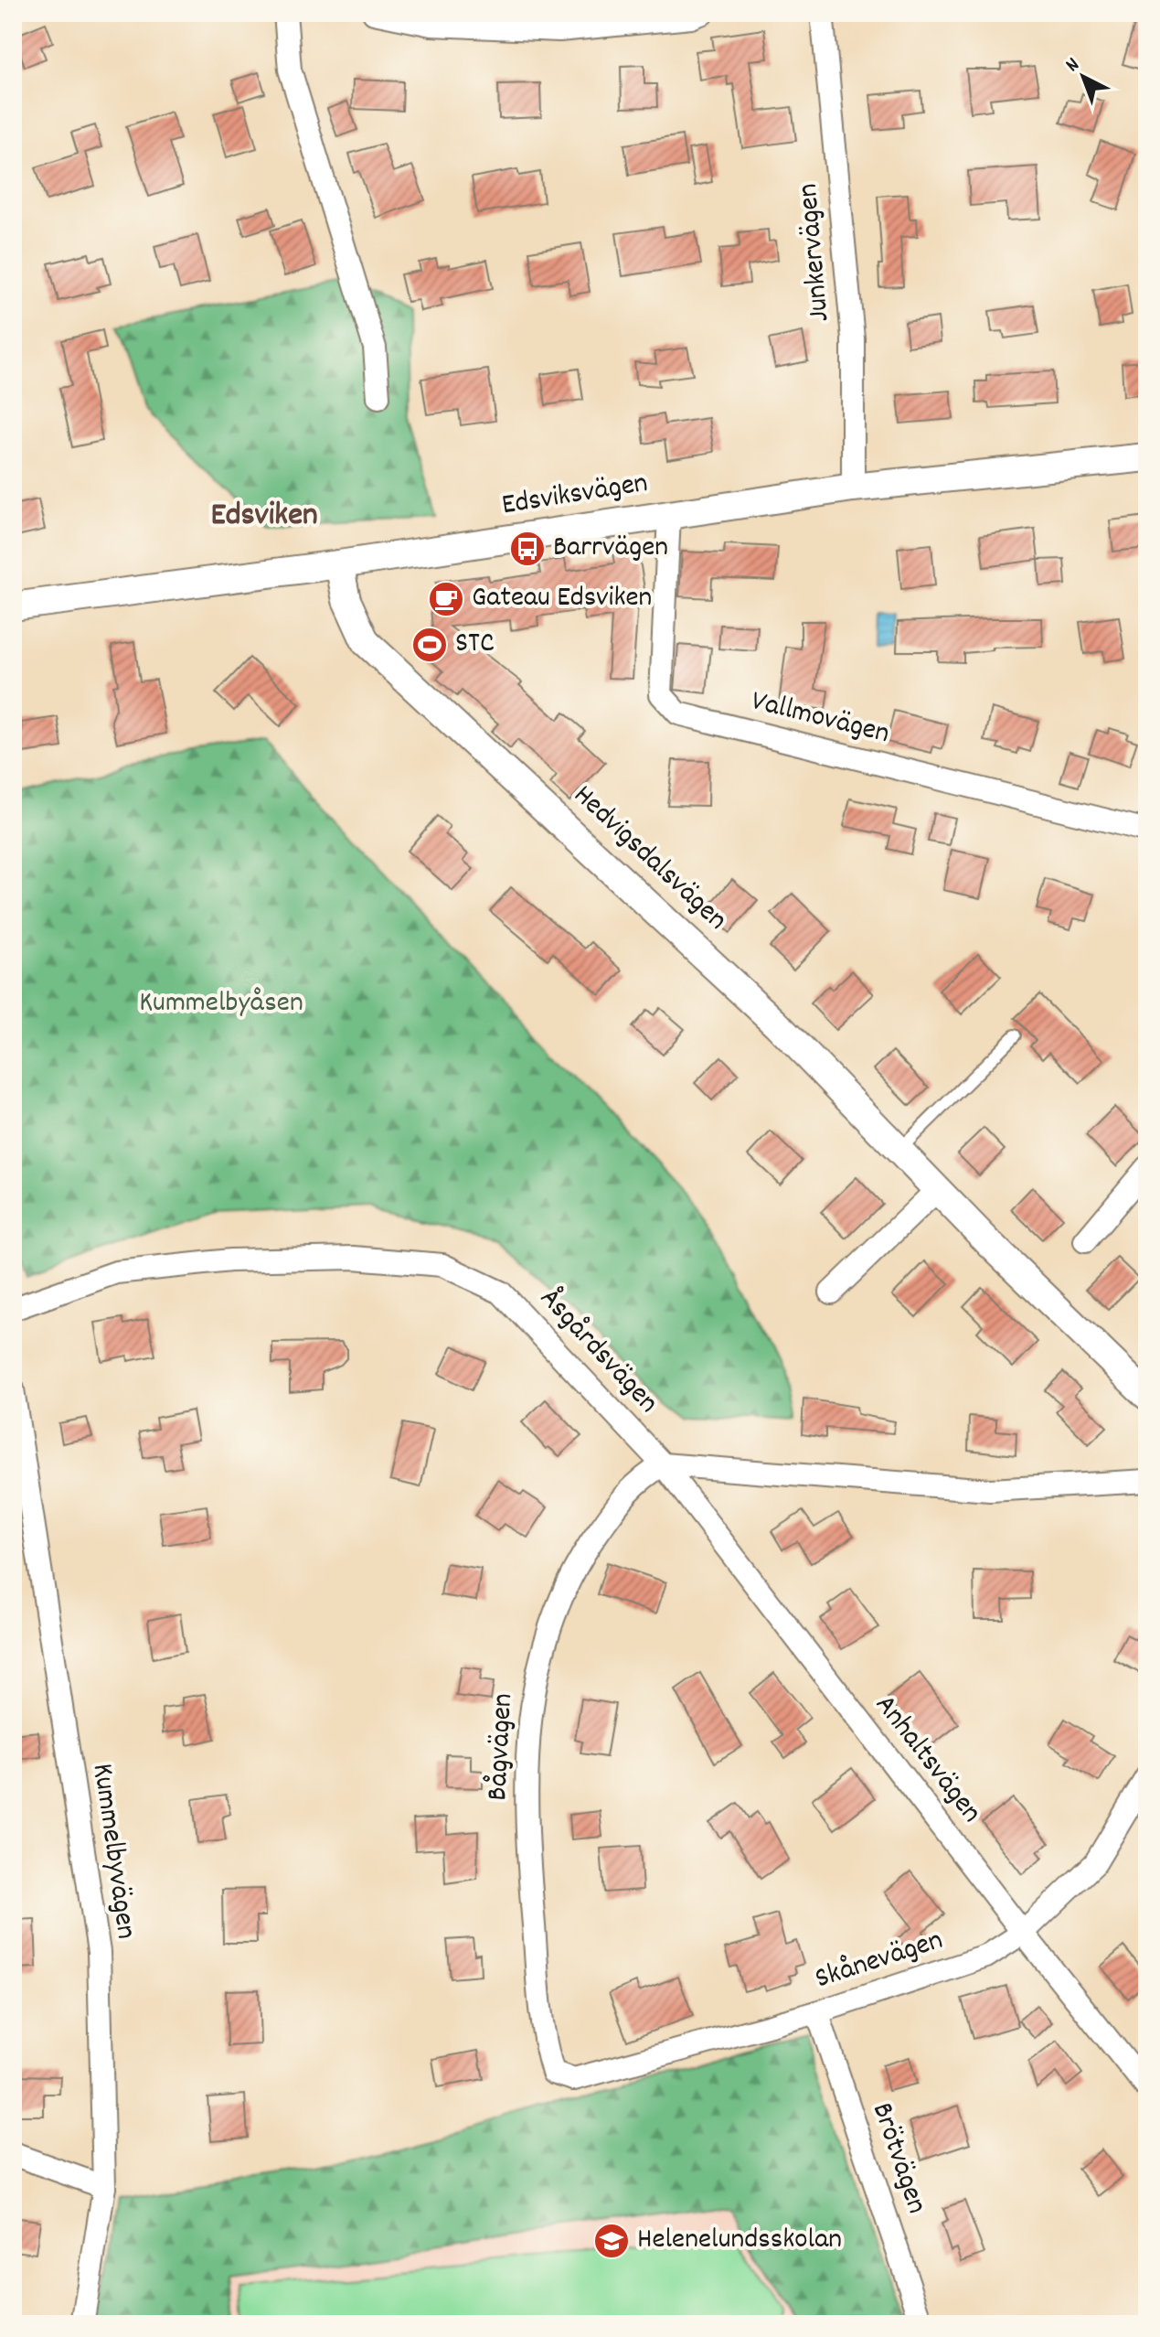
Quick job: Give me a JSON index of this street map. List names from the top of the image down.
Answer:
{
  "streets": {
    "street": [
      "Junkervägen",
      "Edsviksvägen",
      "Vallmovägen",
      "Hedvigsdalsvägen",
      "Åsgårdsvägen",
      "Bågvägen",
      "Anhaltsvägen",
      "Kummelbyvägen",
      "Skånevägen",
      "Brötvägen"
    ]
  },
  "crossings": [
    ["Junkervägen", "Edsviksvägen"],
    ["Edsviksvägen", "Vallmovägen"],
    ["Edsviksvägen", "Hedvigsdalsvägen"],
    ["Åsgårdsvägen", "Bågvägen"],
    ["Åsgårdsvägen", "Anhaltsvägen"],
    ["Bågvägen", "Anhaltsvägen"],
    ["Bågvägen", "Skånevägen"],
    ["Anhaltsvägen", "Skånevägen"],
    ["Skånevägen", "Brötvägen"]
  ],
  "districts": ["Edsviken"],
  "parks": ["Kummelbyåsen"],
  "places": {
    "bus stop": ["Barrvägen"],
    "cafe": ["Gateau Edsviken"],
    "sports": ["STC"],
    "school or university": ["Helenelundsskolan"]
  },
  "north": "top left"
}
